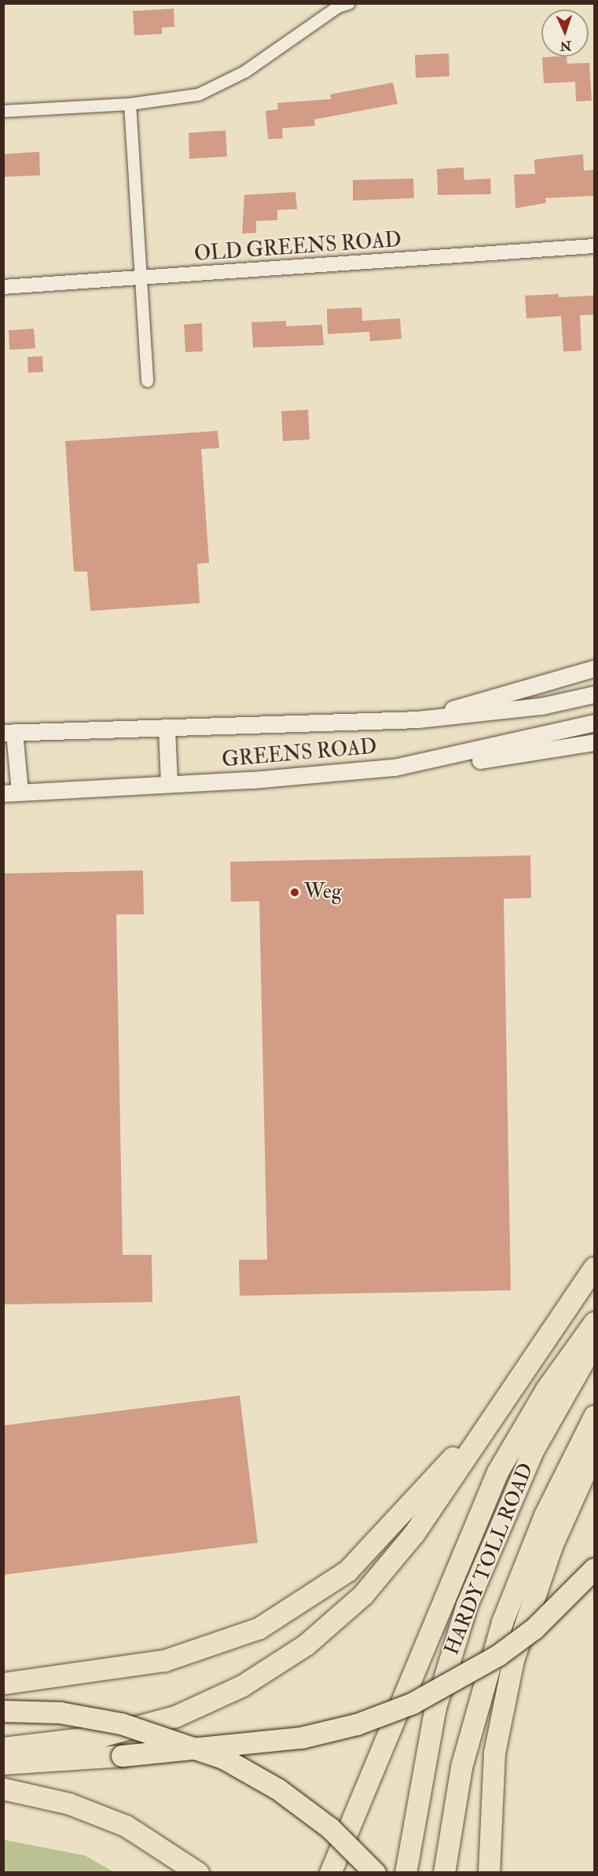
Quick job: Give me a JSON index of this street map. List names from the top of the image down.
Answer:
{
  "streets": {
    "highway": ["HARDY TOLL ROAD"],
    "main road": ["GREENS ROAD"],
    "street": ["OLD GREENS ROAD"]
  },
  "places": ["Weg"],
  "north": "bottom"
}
